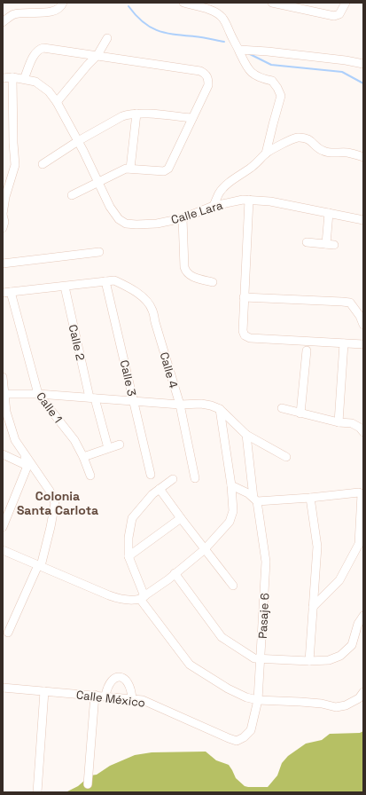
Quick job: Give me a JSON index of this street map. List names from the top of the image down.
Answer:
{
  "streets": {
    "street": [
      "Calle Lara",
      "Calle 2",
      "Calle 4",
      "Calle 3",
      "Calle 1",
      "Pasaje 6",
      "Calle México"
    ]
  },
  "crossings": [
    ["Calle 4", "Calle 3"],
    ["Pasaje 6", "Calle México"]
  ],
  "districts": ["Colonia Santa Carlota"]
}
